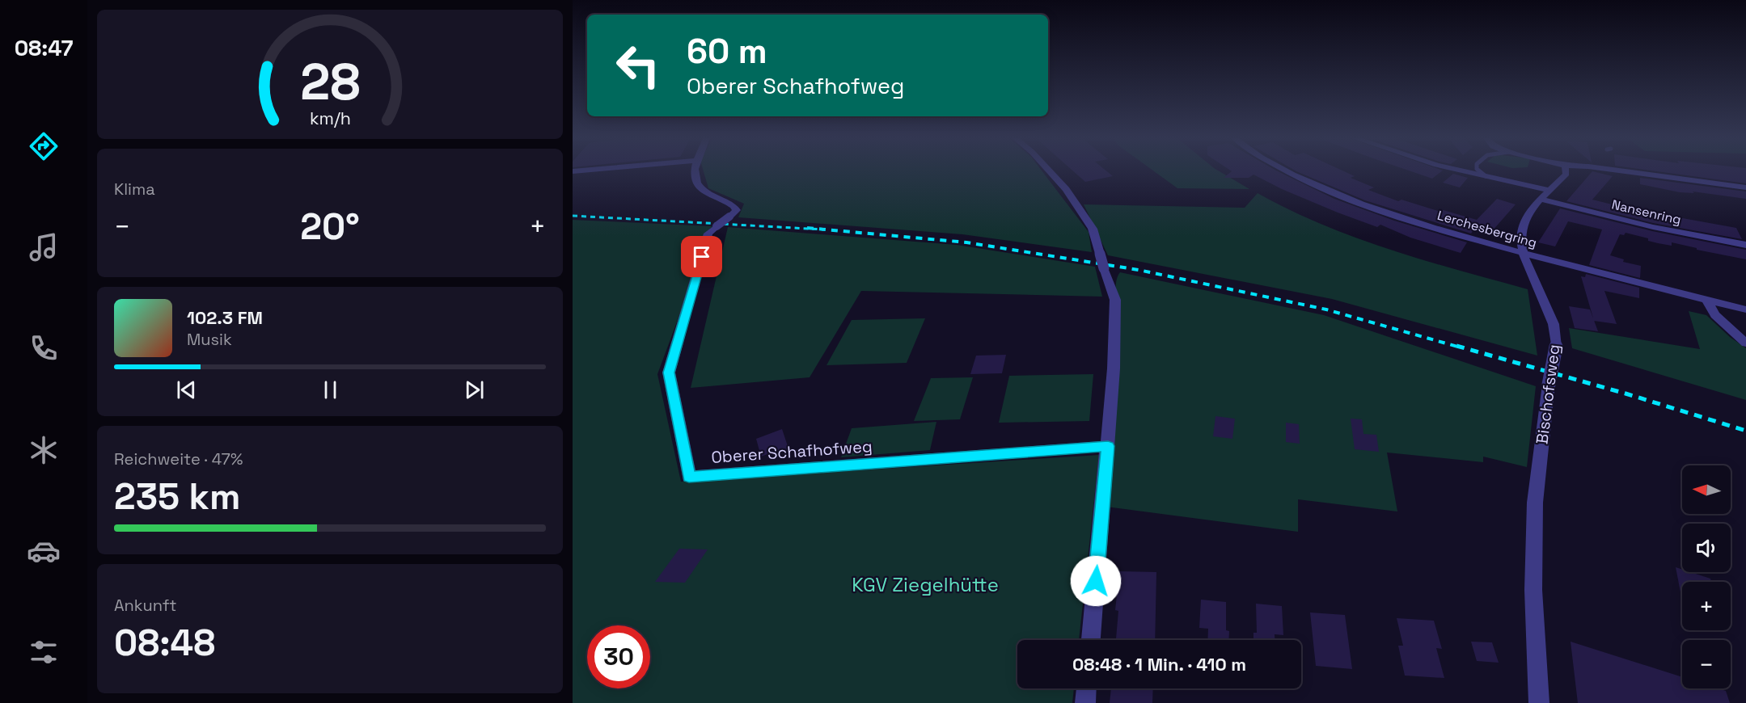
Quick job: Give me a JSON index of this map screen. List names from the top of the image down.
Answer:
{
  "streets": {
    "street": [
      "Nansenring",
      "Lerchesbergring",
      "Bischofsweg",
      "Oberer Schafhofweg"
    ]
  },
  "crossings": [
    ["Nansenring", "Bischofsweg"],
    ["Lerchesbergring", "Bischofsweg"]
  ],
  "parks": ["KGV Ziegelhütte"],
  "north": "left",
  "page": {
    "tabs": "08:47",
    "turn": ["60 m", "Oberer Schafhofweg"],
    "tile": [
      "Klima",
      ["Reichweite · 47%", "235 km"],
      ["Ankunft", "08:48"]
    ],
    "heat": ["−", "20°", "+"],
    "song": ["102.3 FM", "Musik"],
    "map_buttons": ["+", "−"],
    "limit": "30",
    "trip": "08:48 · 1 Min. · 410 m",
    "gauge": ["28", "km/h"]
  }
}
